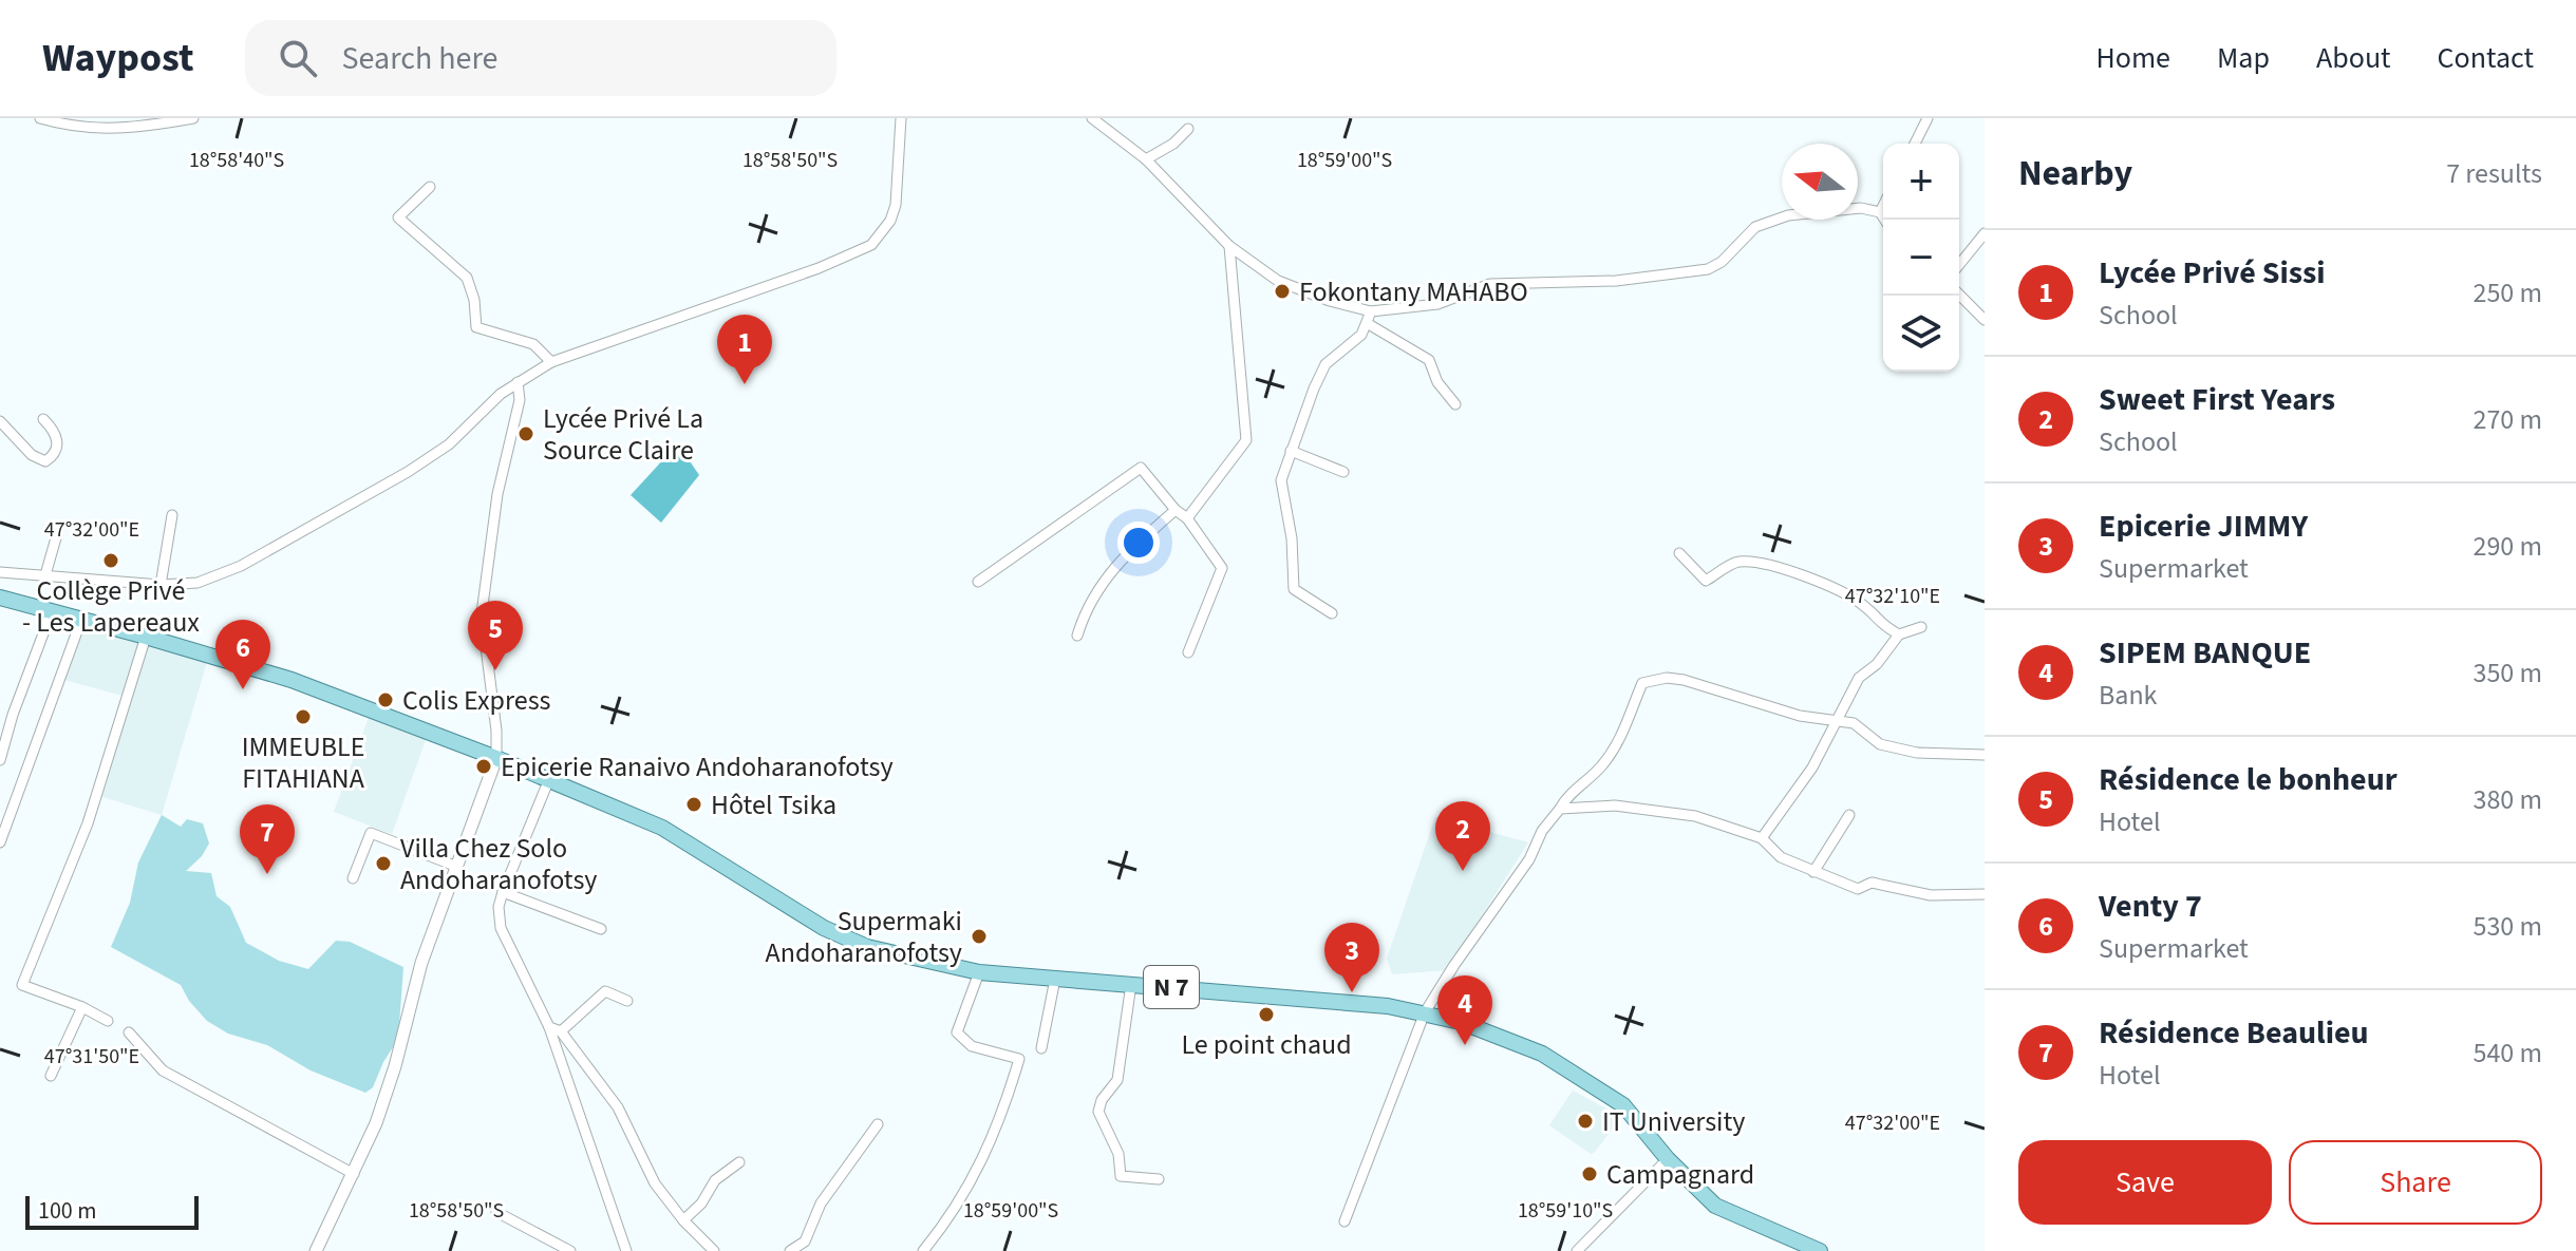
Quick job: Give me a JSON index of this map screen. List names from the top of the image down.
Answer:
{
  "streets": {
    "main road": ["N 7"]
  },
  "places": [
    "Fokontany MAHABO",
    "Lycée Privé La Source Claire",
    "Collège Privé - Les Lapereaux",
    "Colis Express",
    "IMMEUBLE FITAHIANA",
    "Epicerie Ranaivo Andoharanofotsy",
    "Hôtel Tsika",
    "Villa Chez Solo Andoharanofotsy",
    "Supermaki Andoharanofotsy",
    "Le point chaud",
    "IT University",
    "Campagnard"
  ],
  "scale_bar": "100 m",
  "north": "left",
  "page": {
    "header": "Waypost",
    "search": "Search here",
    "nav": [
      "Home",
      "Map",
      "About",
      "Contact"
    ],
    "heading": ["Nearby", "7 results"],
    "map_buttons": ["+", "−"],
    "list": [
      {
        "mark": "1",
        "name": "Lycée Privé Sissi",
        "note": "School",
        "value": "250 m"
      },
      {
        "mark": "2",
        "name": "Sweet First Years",
        "note": "School",
        "value": "270 m"
      },
      {
        "mark": "3",
        "name": "Epicerie JIMMY",
        "note": "Supermarket",
        "value": "290 m"
      },
      {
        "mark": "4",
        "name": "SIPEM BANQUE",
        "note": "Bank",
        "value": "350 m"
      },
      {
        "mark": "5",
        "name": "Résidence le bonheur",
        "note": "Hotel",
        "value": "380 m"
      },
      {
        "mark": "6",
        "name": "Venty 7",
        "note": "Supermarket",
        "value": "530 m"
      },
      {
        "mark": "7",
        "name": "Résidence Beaulieu",
        "note": "Hotel",
        "value": "540 m"
      }
    ],
    "pins": [
      "1",
      "5",
      "6",
      "2",
      "7",
      "3",
      "4"
    ],
    "buttons": ["Save", "Share"],
    "scale": "100 m"
  },
  "coordinates": [
    "18°58'40\"S",
    "18°58'50\"S",
    "18°59'00\"S",
    "47°32'00\"E",
    "47°32'10\"E",
    "47°31'50\"E",
    "18°59'10\"S"
  ]
}
